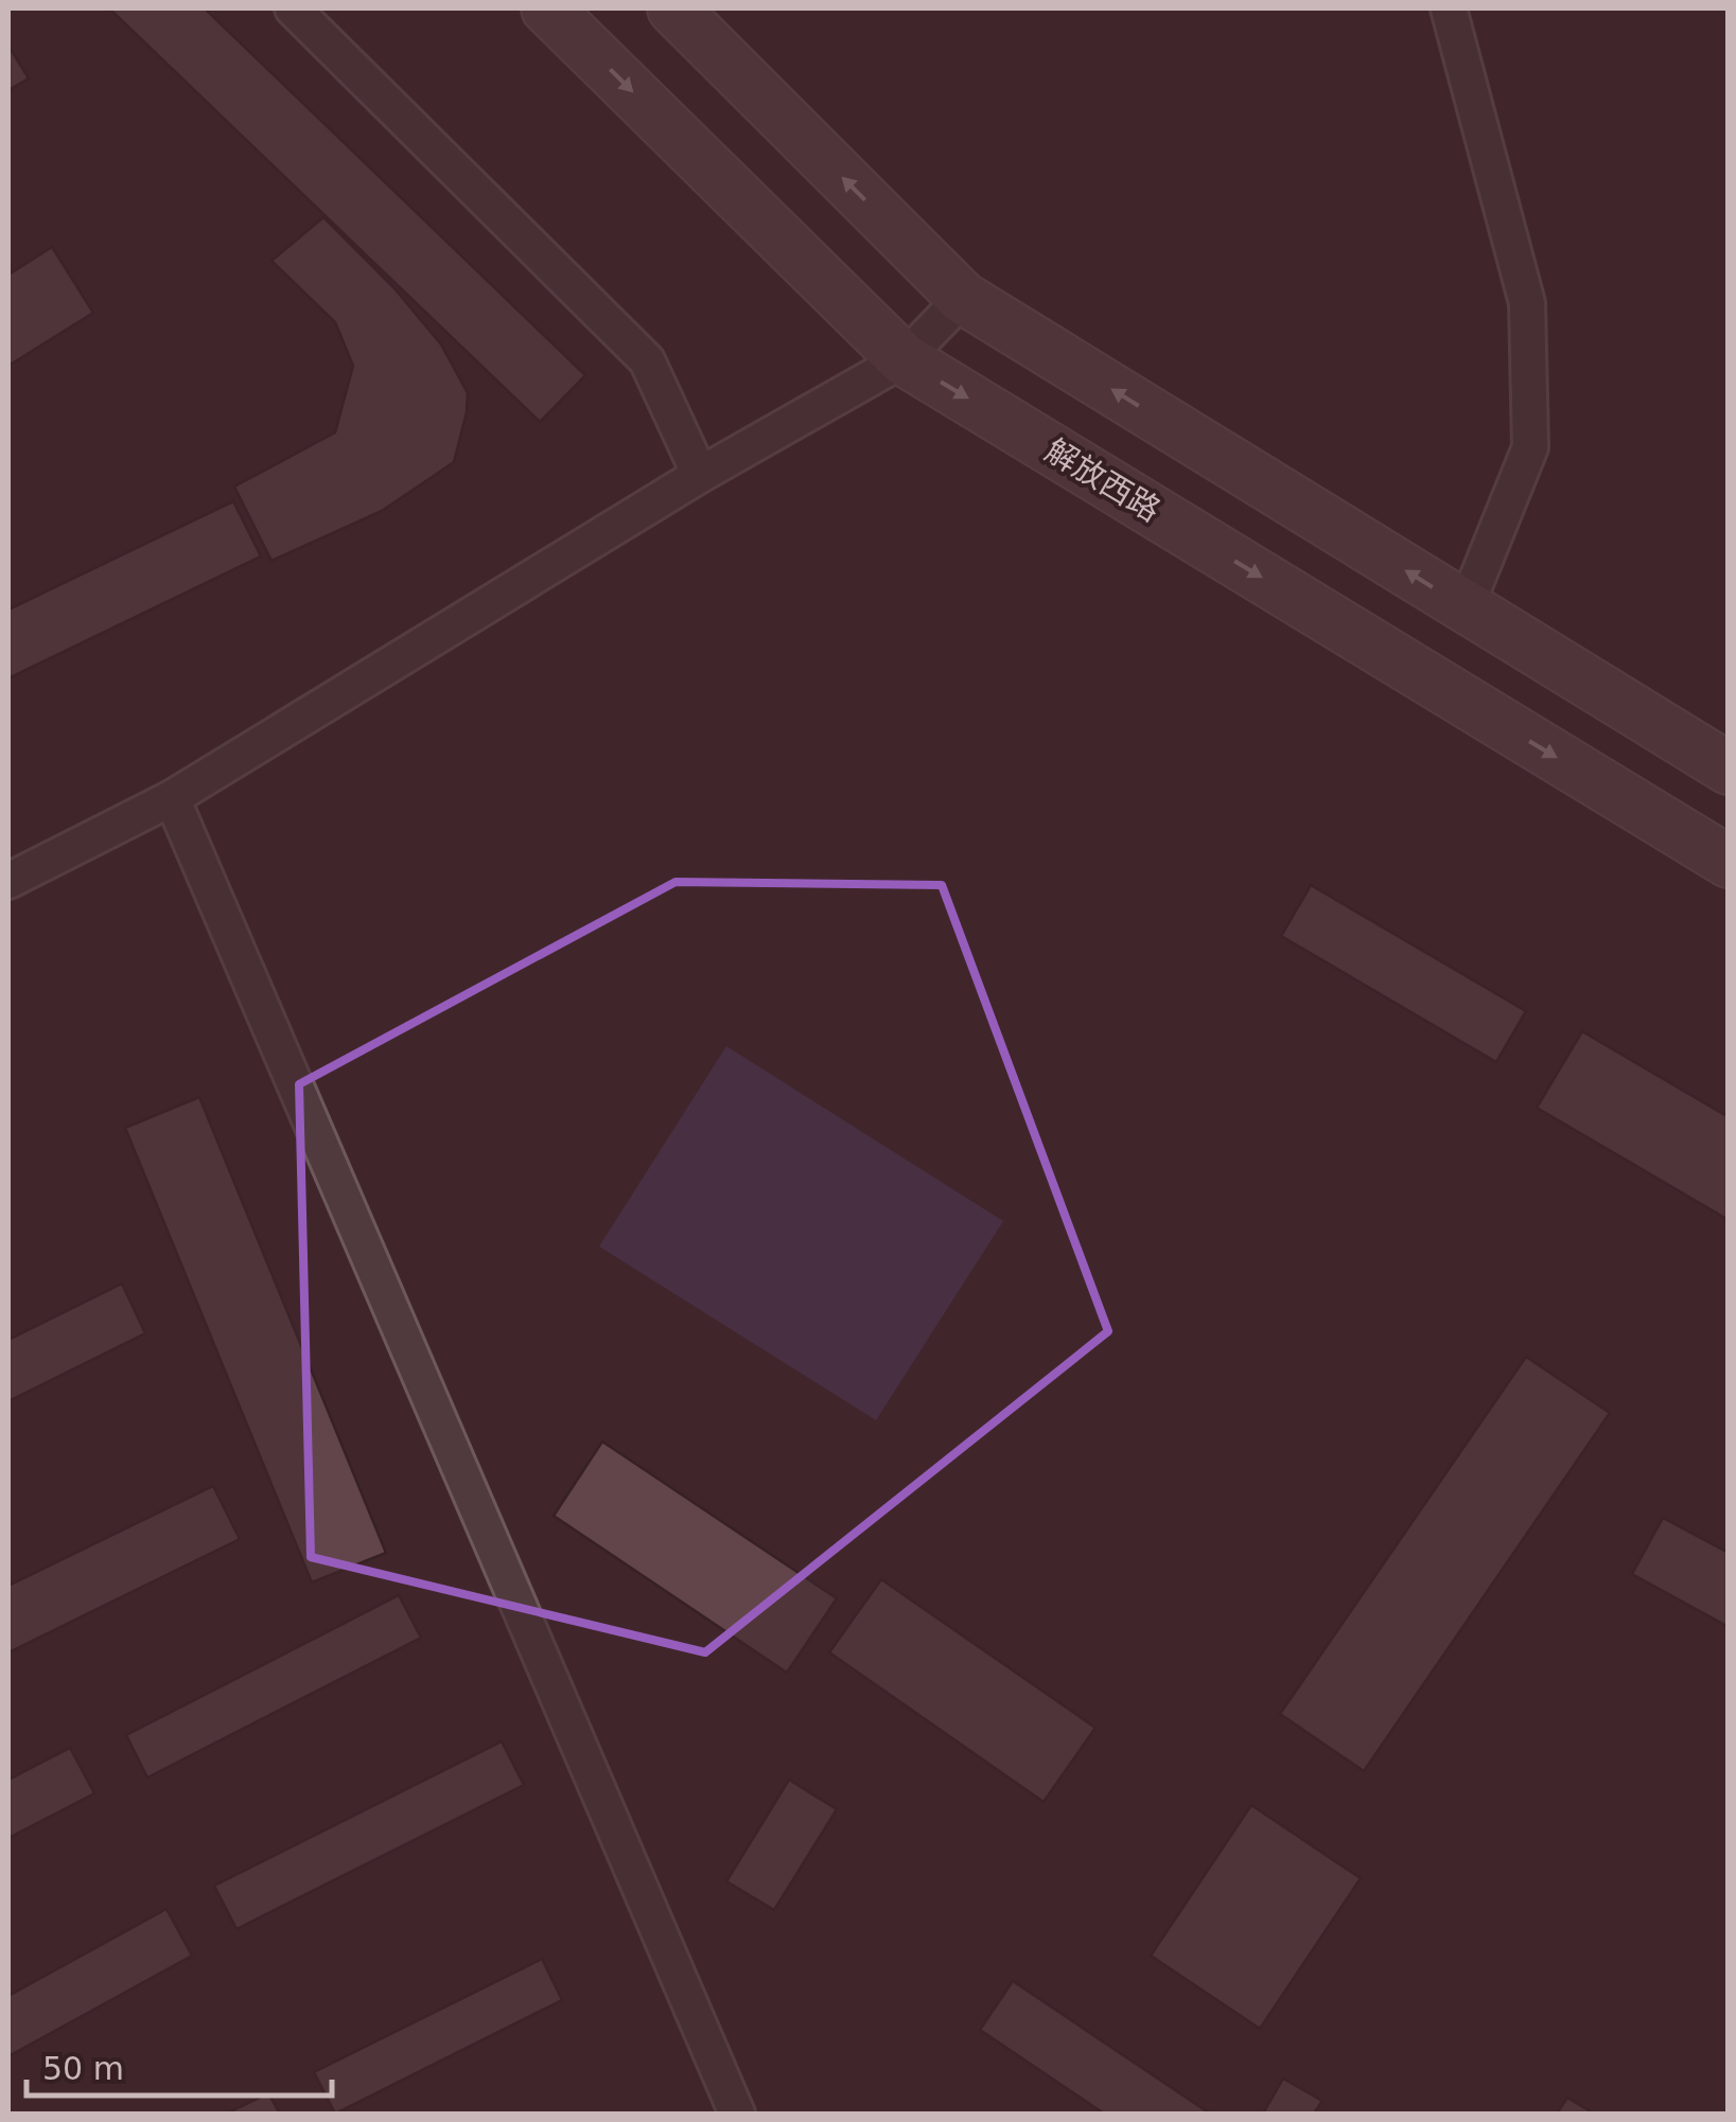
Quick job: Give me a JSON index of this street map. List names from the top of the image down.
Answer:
{
  "streets": {
    "main road": ["解放西路"]
  },
  "scale_bar": "50 m"
}
